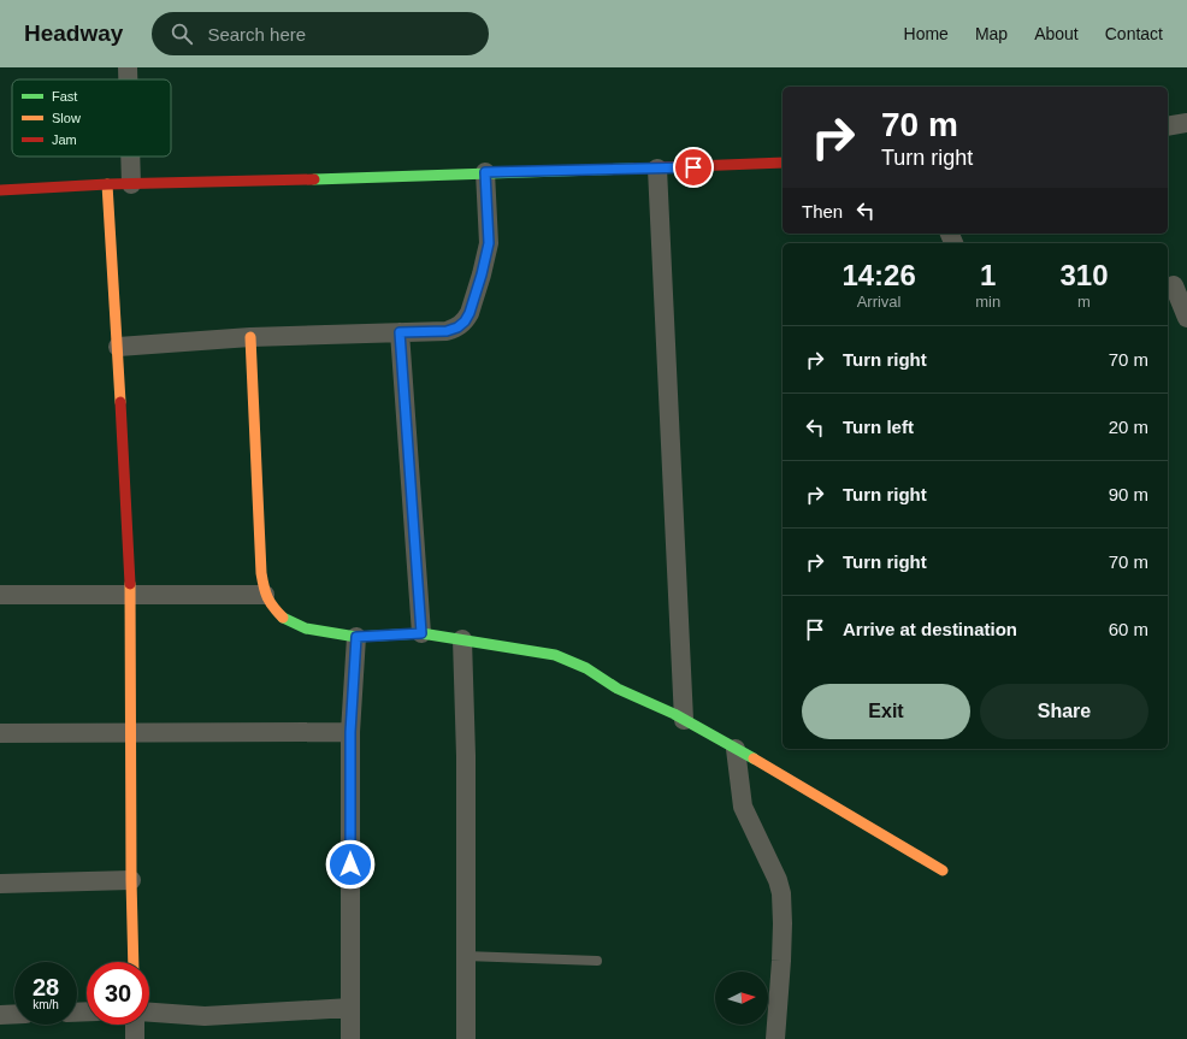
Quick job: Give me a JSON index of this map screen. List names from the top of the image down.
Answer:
{
  "legend": ["Fast", "Slow", "Jam"],
  "north": "right",
  "page": {
    "header": "Headway",
    "search": "Search here",
    "nav": [
      "Home",
      "Map",
      "About",
      "Contact"
    ],
    "turn": ["70 m", "Turn right"],
    "then": "Then",
    "eta": [
      "14:26",
      "Arrival",
      "1",
      "min",
      "310",
      "m"
    ],
    "list": [
      {
        "name": "Turn right",
        "value": "70 m"
      },
      {
        "name": "Turn left",
        "value": "20 m"
      },
      {
        "name": "Turn right",
        "value": "90 m"
      },
      {
        "name": "Turn right",
        "value": "70 m"
      },
      {
        "name": "Arrive at destination",
        "value": "60 m"
      }
    ],
    "buttons": ["Exit", "Share"],
    "speed": "28 km/h",
    "limit": "30"
  }
}
